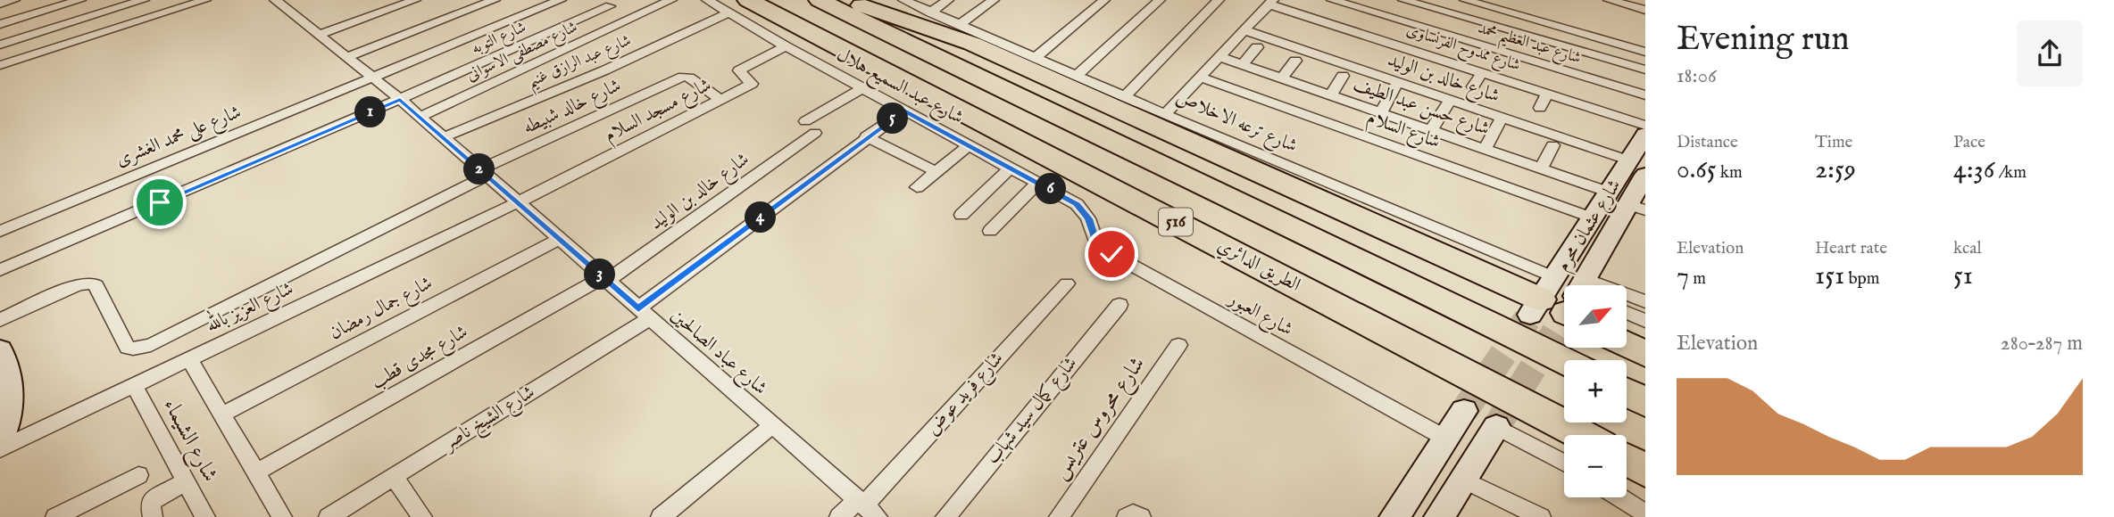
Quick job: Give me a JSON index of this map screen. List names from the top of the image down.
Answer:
{
  "streets": {
    "highway": ["516", "الطريق الدائري"],
    "main road": ["شارع عثمان محرم"],
    "street": [
      "شارع التوبه",
      "شارع عبد العظيم محمد",
      "شارع ممدوح الفرنساوى",
      "شارع مصطفى الاسوانى",
      "شارع عبد الرازق غنيم",
      "شارع خالد بن الوليد",
      "شارع عبد السميع هلال",
      "شارع خالد شبيطه",
      "شارع حسن عبد الطيف",
      "شارع مسجد السلام",
      "شارع ترعه الاخلاص",
      "شارع السلام",
      "شارع على محمد الغشرى",
      "شارع العزيز بالله",
      "شارع جمال رمضان",
      "شارع العبور",
      "شارع عباد الصالحين",
      "شارع مجدى قطب",
      "شارع فريد عوض",
      "شارع كمال سيد شهاب",
      "شارع الشيخ ناصر",
      "شارع محروس عتريس",
      "شارع الشيماء"
    ]
  },
  "crossings": [
    ["شارع التوبه", "شارع عباد الصالحين"],
    ["شارع مصطفى الاسوانى", "شارع عباد الصالحين"],
    ["شارع عبد الرازق غنيم", "شارع عبد السميع هلال"],
    ["شارع عبد الرازق غنيم", "الطريق الدائري"],
    ["شارع عبد الرازق غنيم", "شارع عباد الصالحين"],
    ["شارع خالد بن الوليد", "شارع عبد السميع هلال"],
    ["شارع خالد بن الوليد", "شارع عثمان محرم"],
    ["شارع خالد بن الوليد", "شارع عباد الصالحين"],
    ["شارع خالد بن الوليد", "شارع مجدى قطب"],
    ["شارع عبد السميع هلال", "شارع مسجد السلام"],
    ["شارع عبد السميع هلال", "الطريق الدائري"],
    ["شارع عبد السميع هلال", "شارع العبور"],
    ["شارع عبد السميع هلال", "شارع الشيخ ناصر"],
    ["شارع خالد شبيطه", "شارع مسجد السلام"],
    ["شارع خالد شبيطه", "شارع عباد الصالحين"],
    ["شارع حسن عبد الطيف", "شارع عثمان محرم"],
    ["شارع مسجد السلام", "شارع العزيز بالله"],
    ["شارع مسجد السلام", "شارع عباد الصالحين"],
    ["شارع ترعه الاخلاص", "شارع عثمان محرم"],
    ["شارع السلام", "شارع عثمان محرم"],
    ["شارع على محمد الغشرى", "شارع عباد الصالحين"],
    ["شارع العزيز بالله", "شارع عباد الصالحين"],
    ["شارع العزيز بالله", "شارع الشيماء"],
    ["شارع جمال رمضان", "شارع عباد الصالحين"],
    ["شارع عباد الصالحين", "شارع مجدى قطب"],
    ["شارع عباد الصالحين", "شارع فريد عوض"],
    ["شارع عباد الصالحين", "شارع الشيخ ناصر"]
  ],
  "north": "top right",
  "page": {
    "heading": ["Evening run", "18:06"],
    "pins": [
      "1",
      "5",
      "2",
      "6",
      "4",
      "3"
    ],
    "stats": [
      ["Distance", "0.65 km"],
      ["Time", "2:59"],
      ["Pace", "4:36 /km"],
      ["Elevation", "7 m"],
      ["Heart rate", "151 bpm"],
      ["kcal", "51"]
    ],
    "map_buttons": ["+", "−"],
    "chart": ["Elevation", "280–287 m"]
  }
}
